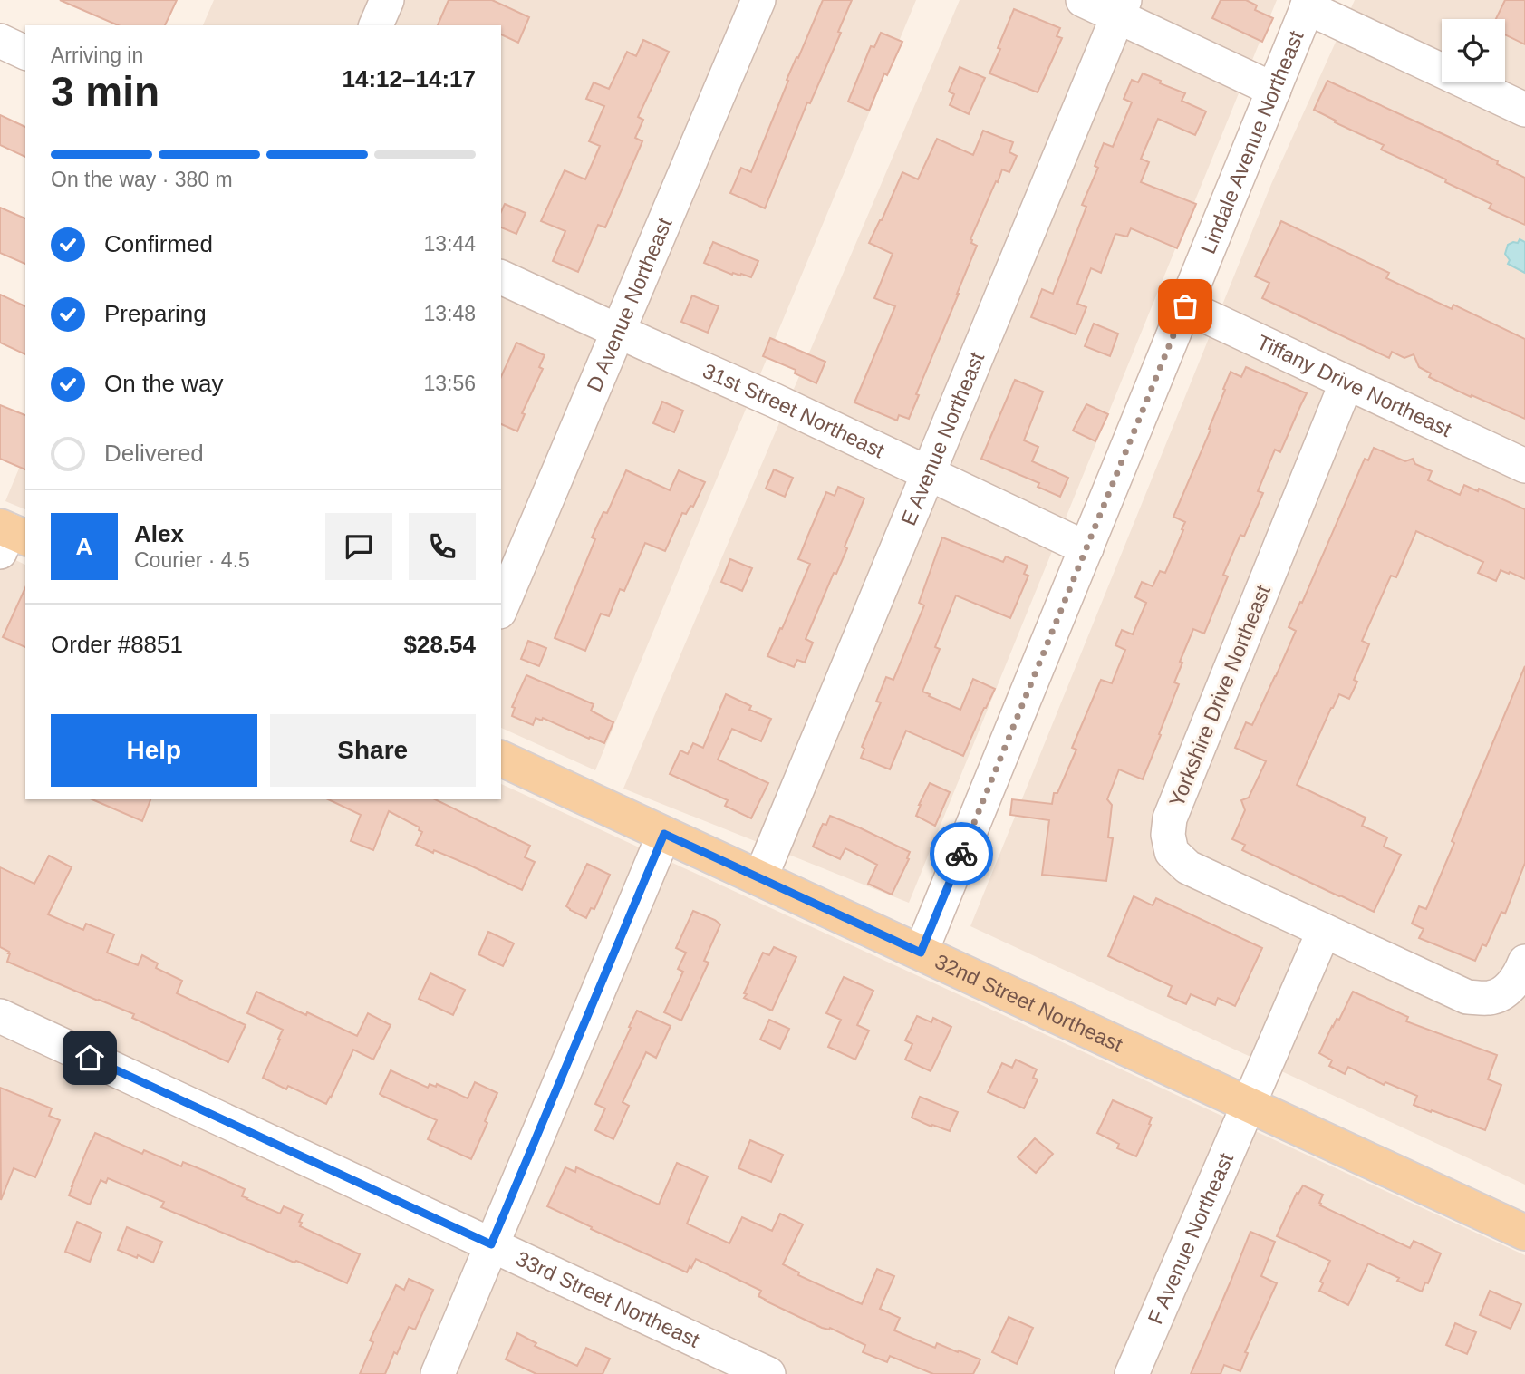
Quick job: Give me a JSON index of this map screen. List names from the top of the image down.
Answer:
{
  "streets": {
    "main road": ["32nd Street Northeast"],
    "street": [
      "Lindale Avenue Northeast",
      "D Avenue Northeast",
      "Tiffany Drive Northeast",
      "31st Street Northeast",
      "E Avenue Northeast",
      "Yorkshire Drive Northeast",
      "F Avenue Northeast",
      "33rd Street Northeast"
    ]
  },
  "crossings": [
    ["Lindale Avenue Northeast", "Tiffany Drive Northeast"],
    ["Lindale Avenue Northeast", "31st Street Northeast"],
    ["Lindale Avenue Northeast", "32nd Street Northeast"],
    ["D Avenue Northeast", "31st Street Northeast"],
    ["Tiffany Drive Northeast", "Yorkshire Drive Northeast"],
    ["31st Street Northeast", "E Avenue Northeast"],
    ["E Avenue Northeast", "32nd Street Northeast"],
    ["Yorkshire Drive Northeast", "F Avenue Northeast"],
    ["32nd Street Northeast", "F Avenue Northeast"]
  ],
  "page": {
    "heading": ["3 min", "Arriving in", "14:12–14:17"],
    "panel": [
      "Alex",
      "Courier · 4.5",
      "Order #8851",
      "$28.54"
    ],
    "bar": "On the way · 380 m",
    "list": [
      ["Confirmed", "13:44"],
      ["Preparing", "13:48"],
      ["On the way", "13:56"],
      "Delivered"
    ],
    "round": "A",
    "buttons": ["Help", "Share"]
  }
}
